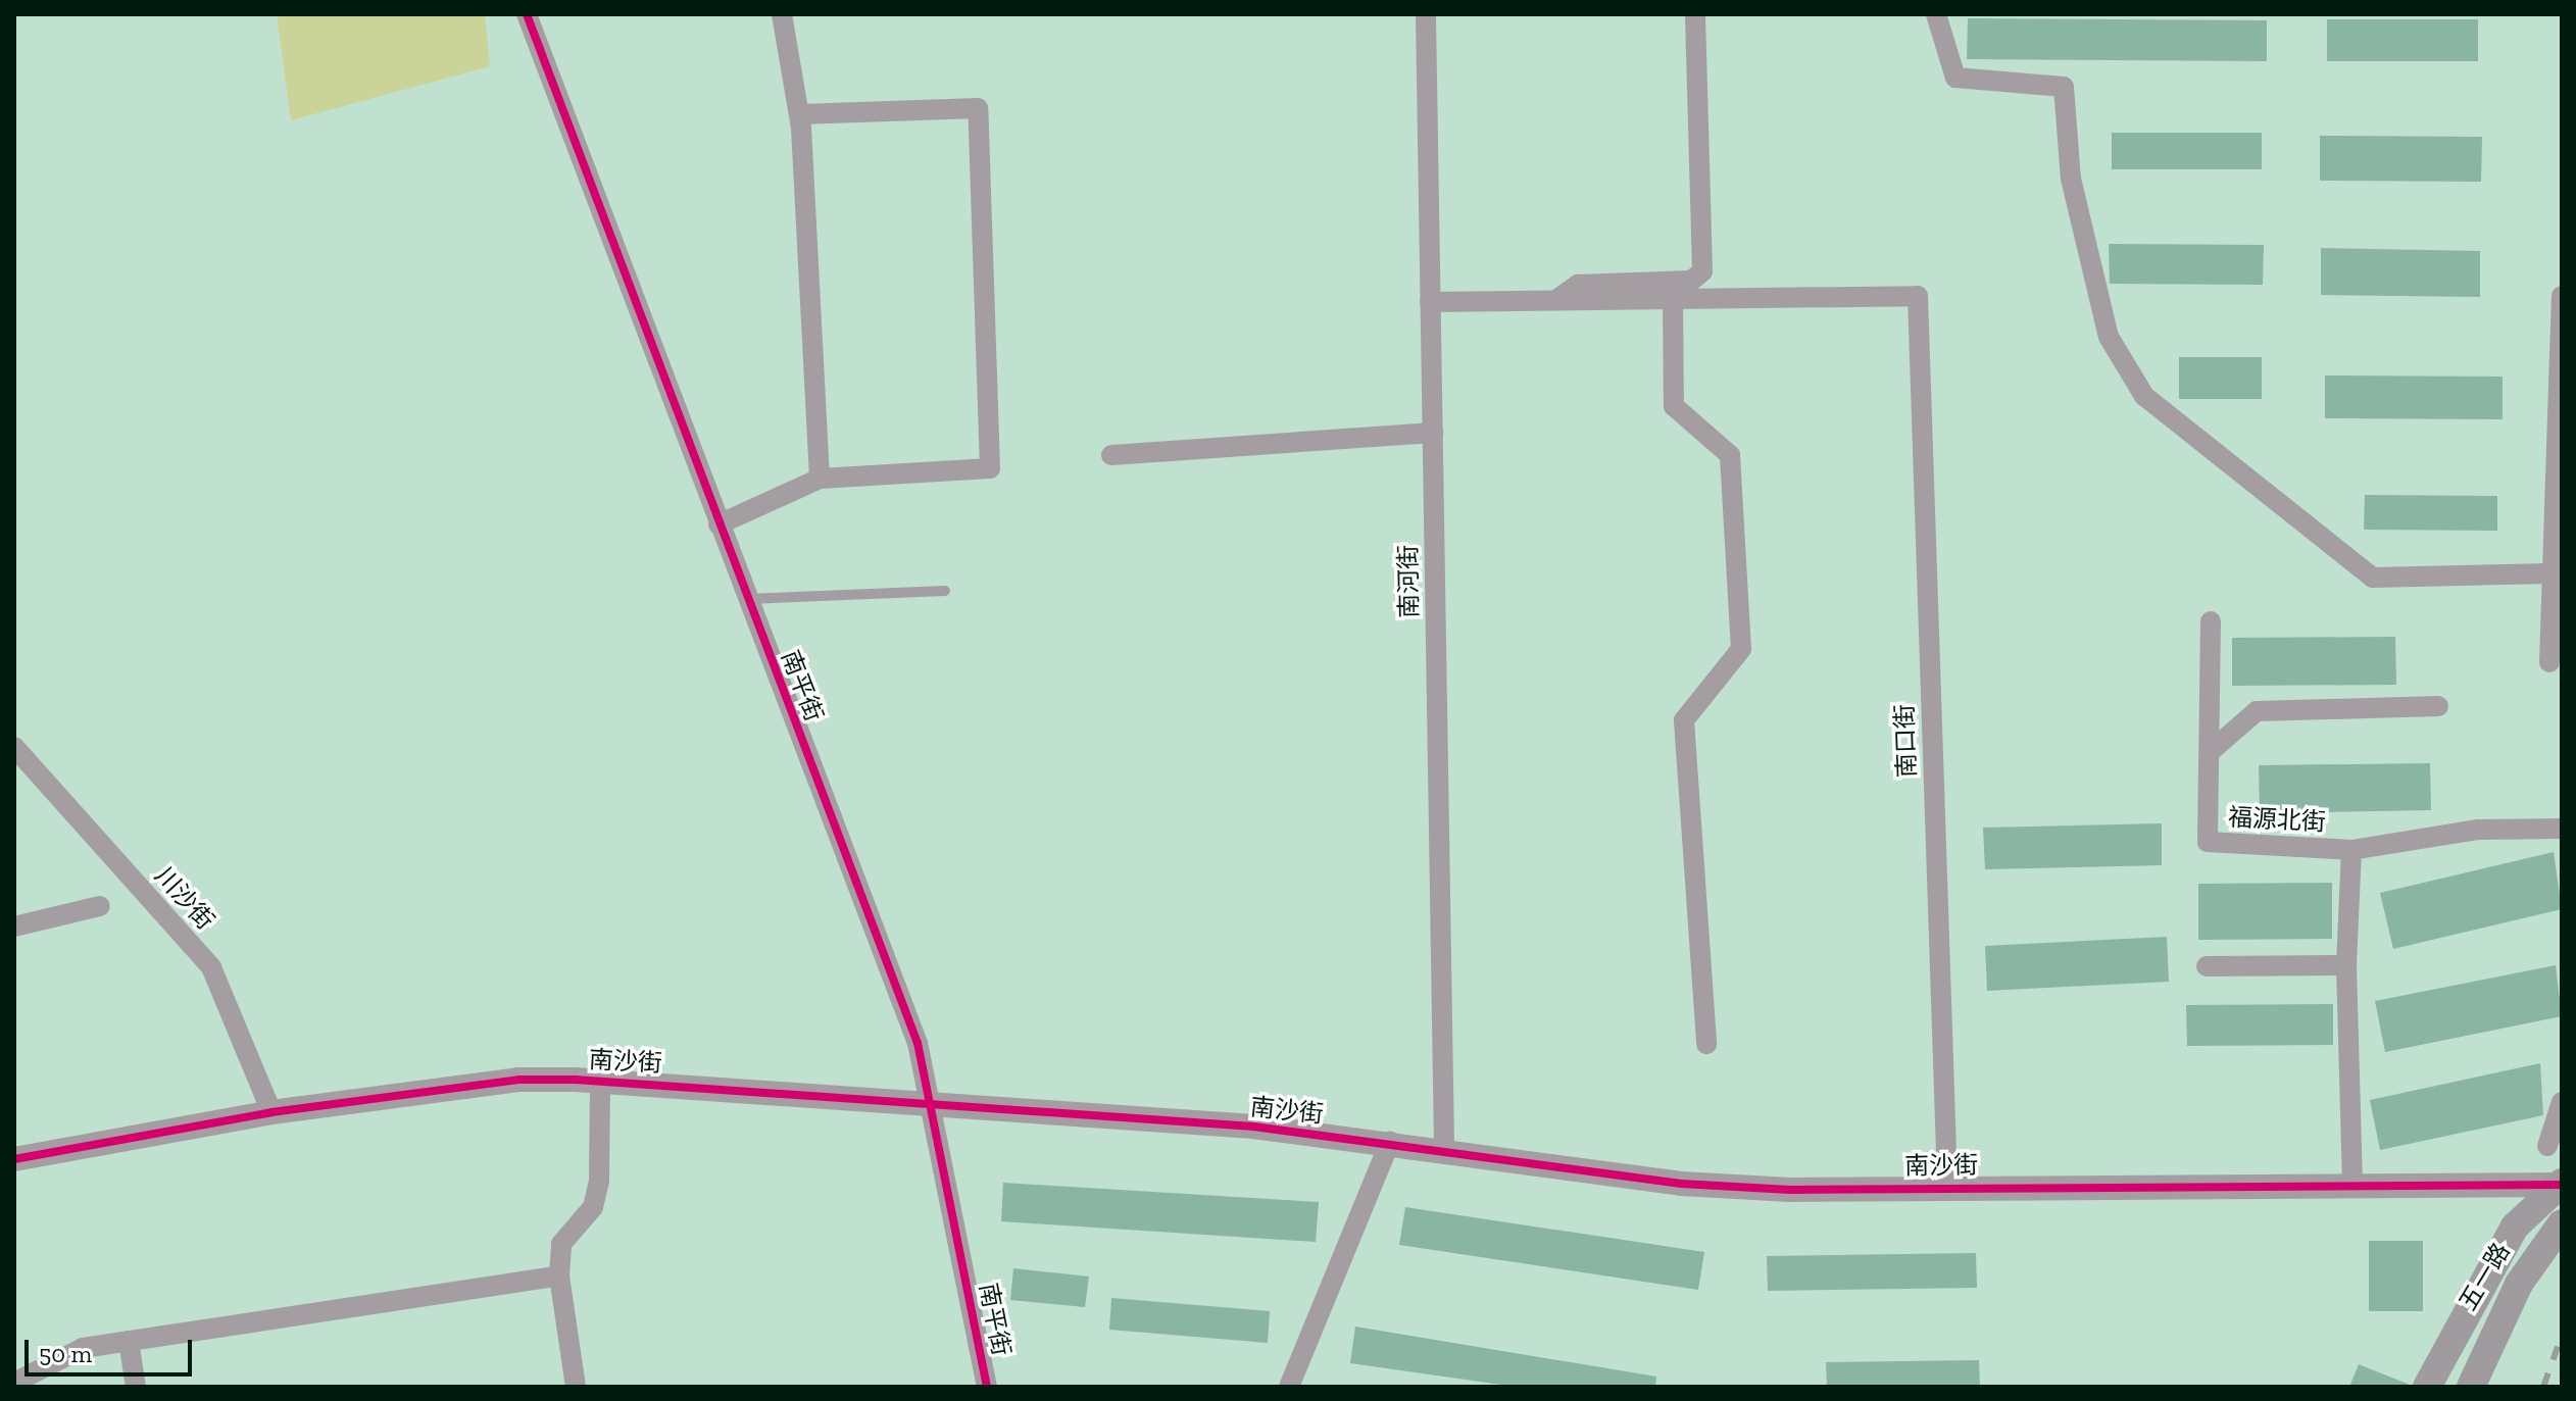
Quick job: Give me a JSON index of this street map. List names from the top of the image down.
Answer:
{
  "streets": {
    "main road": ["五一路"],
    "street": [
      "南河街",
      "南平街",
      "南口街",
      "福源北街",
      "川沙街",
      "南沙街"
    ]
  },
  "crossings": [
    ["南河街", "南沙街"],
    ["南平街", "南沙街"],
    ["南口街", "南沙街"],
    ["川沙街", "南沙街"],
    ["南沙街", "五一路"]
  ],
  "scale_bar": "50 m"
}
